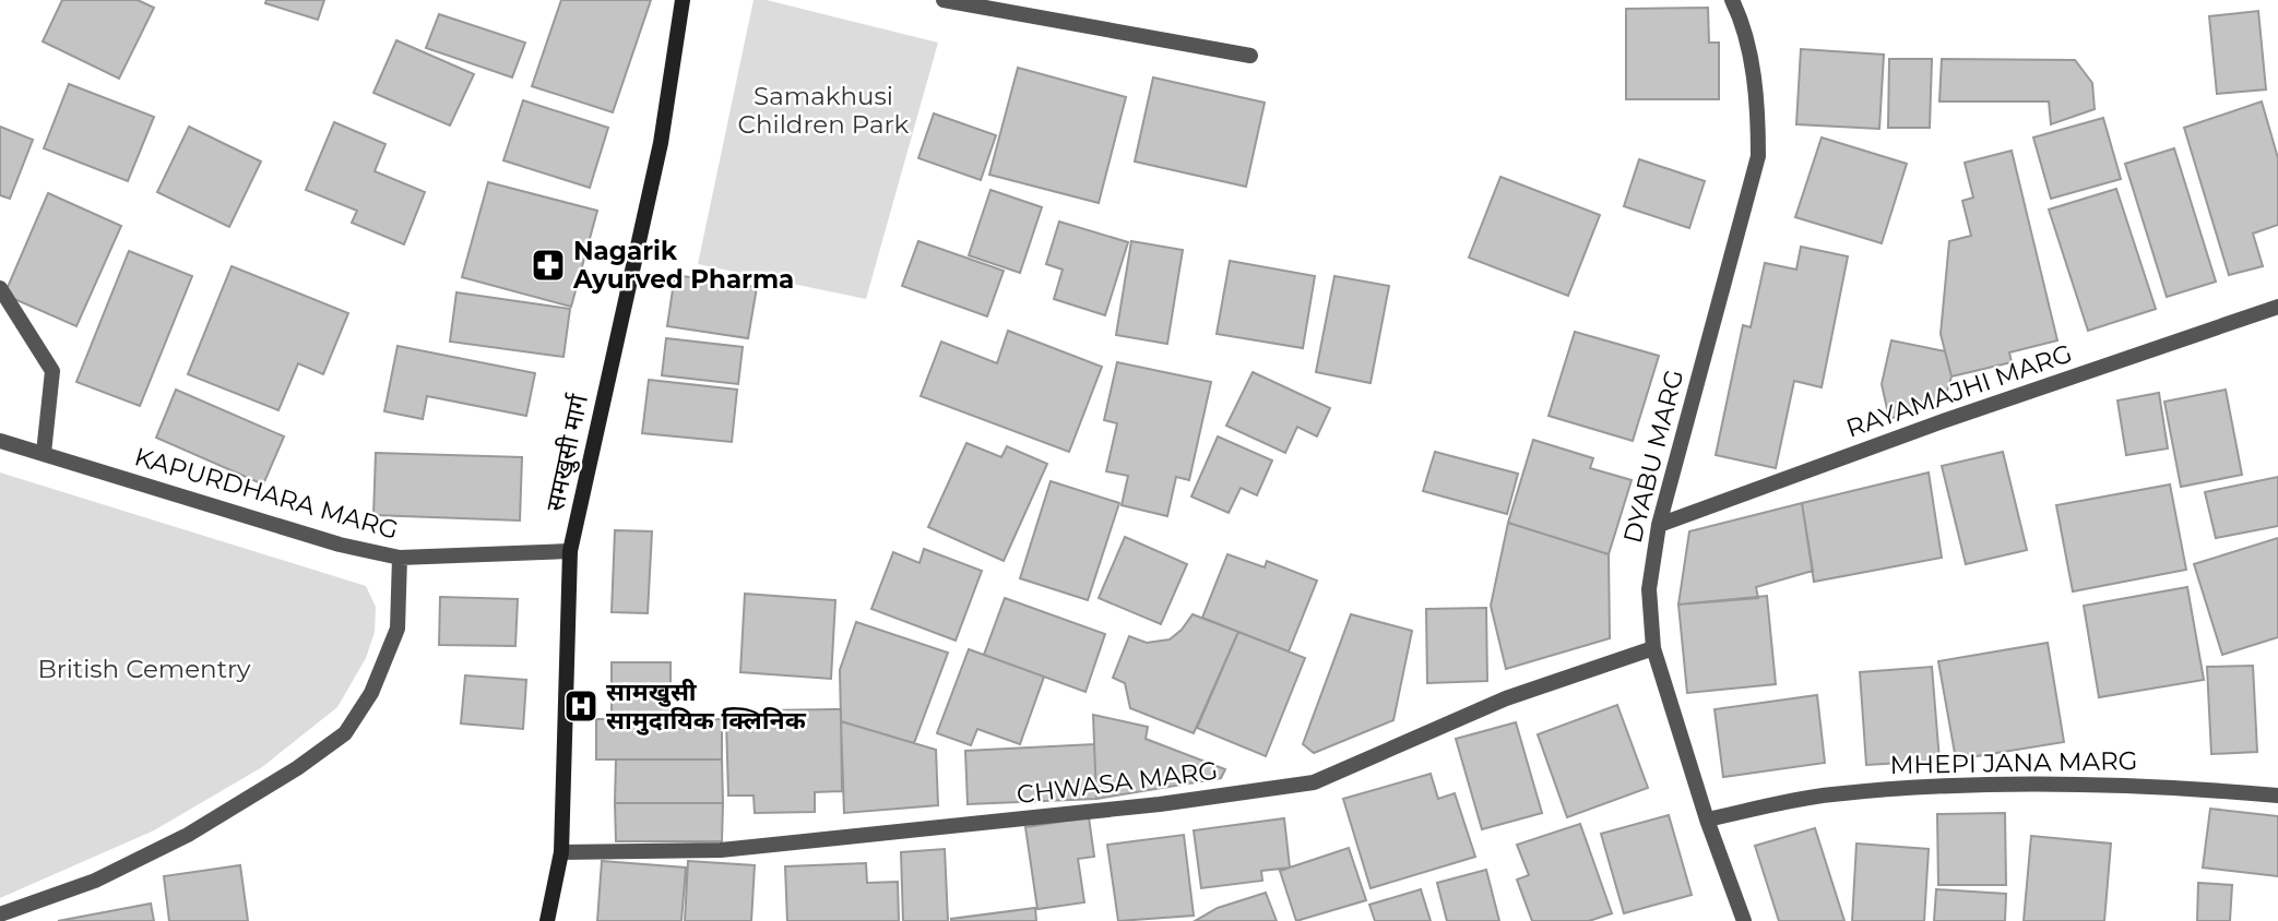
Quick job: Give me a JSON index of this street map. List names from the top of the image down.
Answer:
{
  "streets": {
    "main road": ["समखुसी मार्ग"],
    "street": [
      "RAYAMAJHI MARG",
      "DYABU MARG",
      "KAPURDHARA MARG",
      "MHEPI JANA MARG",
      "CHWASA MARG"
    ]
  },
  "crossings": [
    ["RAYAMAJHI MARG", "DYABU MARG"],
    ["समखुसी मार्ग", "KAPURDHARA MARG"],
    ["समखुसी मार्ग", "CHWASA MARG"],
    ["DYABU MARG", "MHEPI JANA MARG"],
    ["DYABU MARG", "CHWASA MARG"]
  ],
  "parks": ["Samakhusi Children Park", "British Cementry"],
  "places": {
    "pharmacy": ["Nagarik Ayurved Pharma"],
    "hospital": ["सामखुसी सामुदायिक क्लिनिक"]
  }
}
